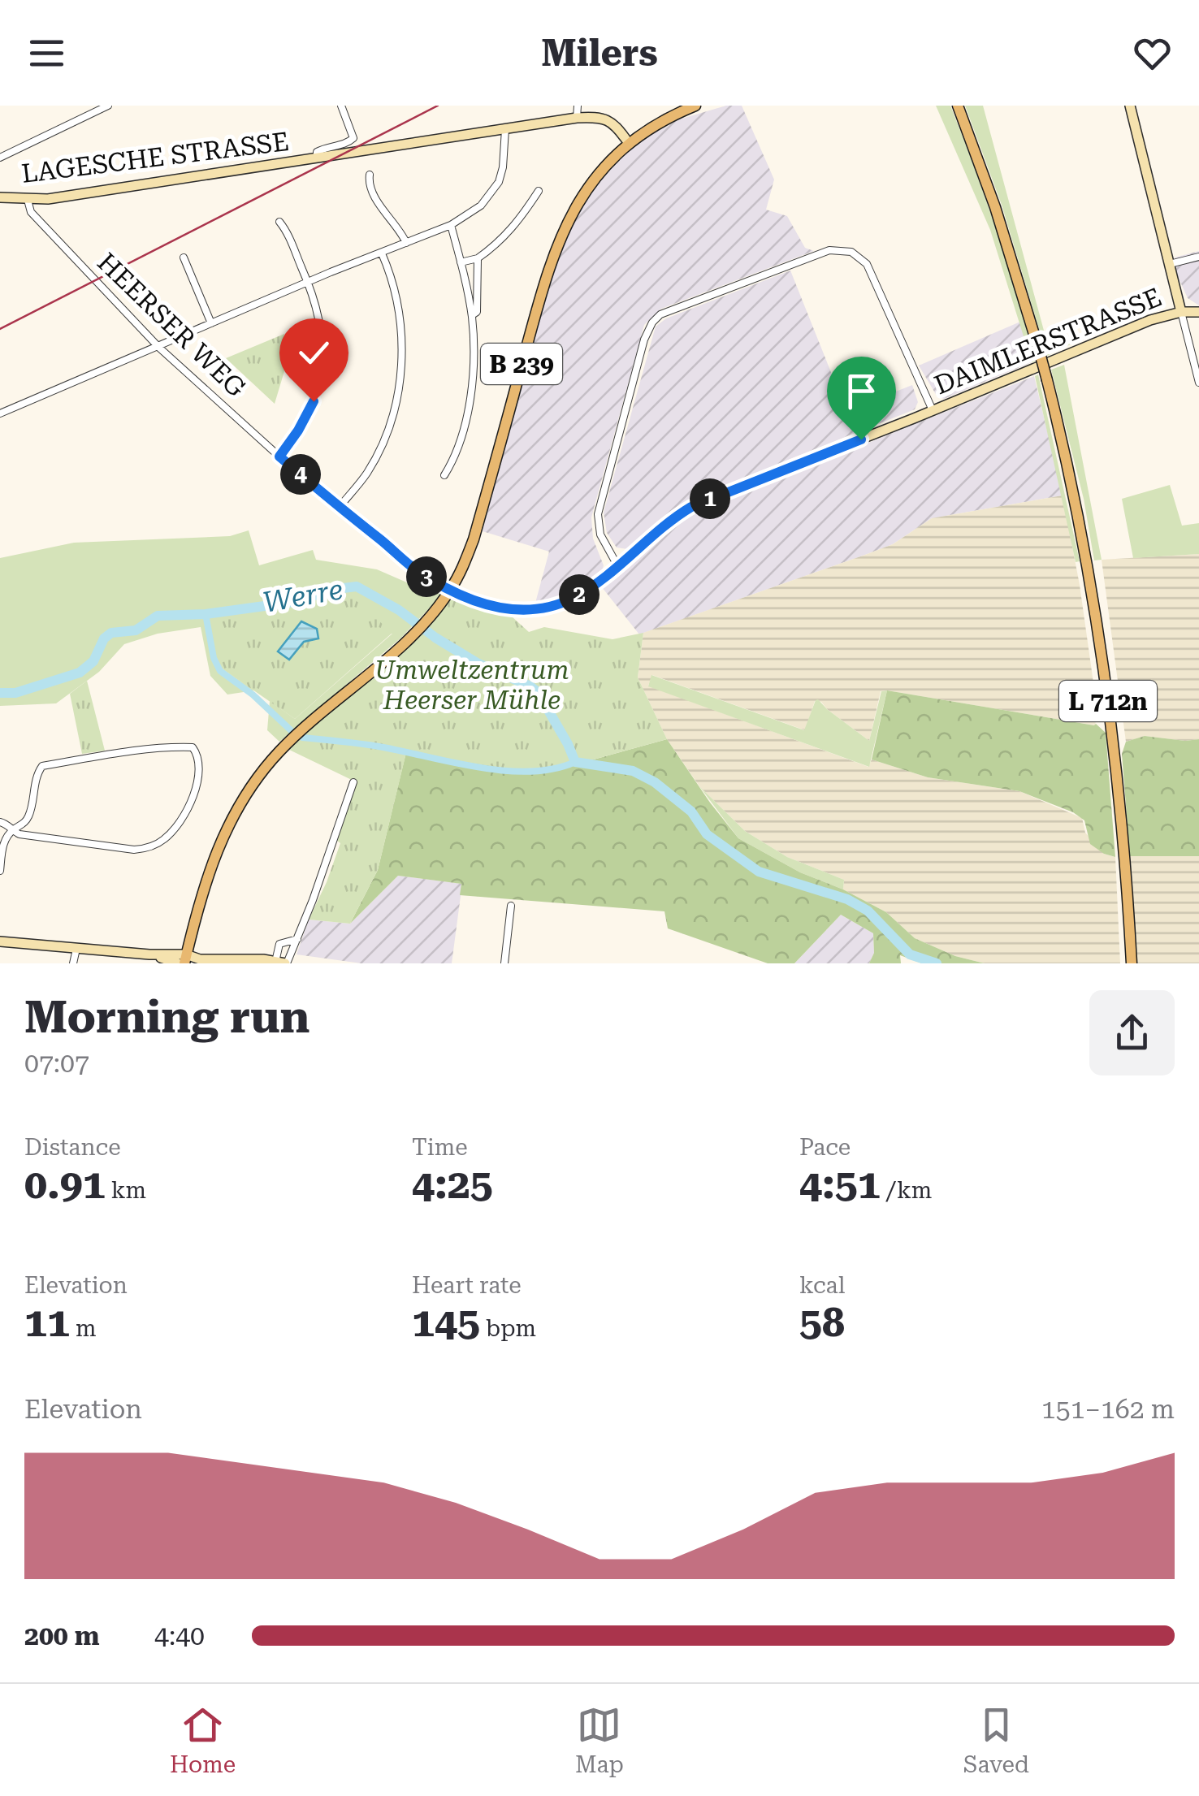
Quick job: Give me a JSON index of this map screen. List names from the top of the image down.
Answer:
{
  "streets": {
    "main road": ["B 239", "L 712n"],
    "street": ["LAGESCHE STRASSE", "HEERSER WEG", "DAIMLERSTRASSE"]
  },
  "crossings": [
    ["LAGESCHE STRASSE", "HEERSER WEG"],
    ["LAGESCHE STRASSE", "B 239"],
    ["HEERSER WEG", "DAIMLERSTRASSE"],
    ["HEERSER WEG", "B 239"],
    ["DAIMLERSTRASSE", "B 239"]
  ],
  "water": ["Werre"],
  "parks": ["Umweltzentrum Heerser Mühle"],
  "page": {
    "header": "Milers",
    "pins": [
      "4",
      "1",
      "3",
      "2"
    ],
    "heading": ["Morning run", "07:07"],
    "stats": [
      ["Distance", "0.91 km"],
      ["Time", "4:25"],
      ["Pace", "4:51 /km"],
      ["Elevation", "11 m"],
      ["Heart rate", "145 bpm"],
      ["kcal", "58"]
    ],
    "chart": ["Elevation", "151–162 m"],
    "list": [
      {
        "name": "200 m",
        "note": "4:40"
      }
    ],
    "tabs": ["Home", "Map", "Saved"]
  }
}
